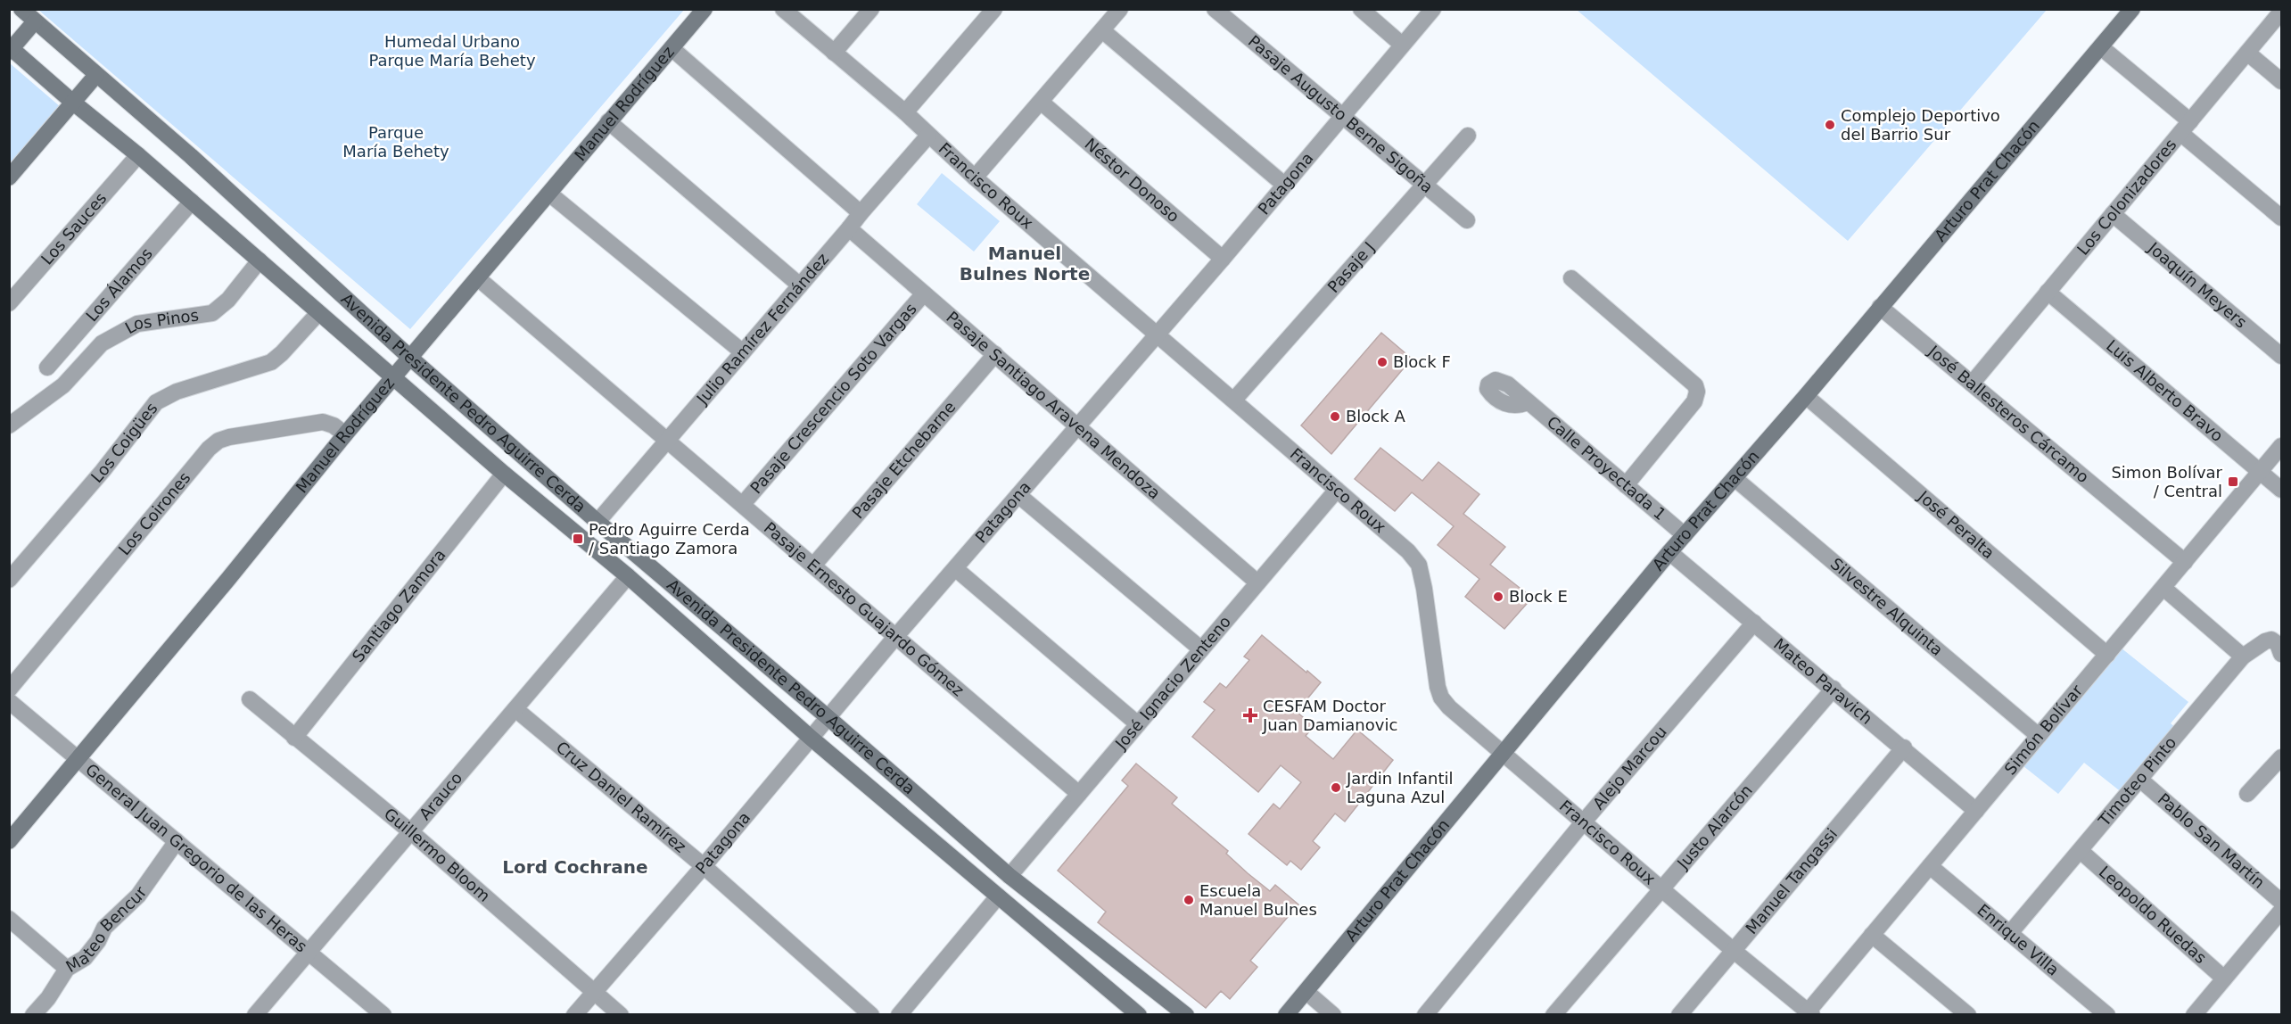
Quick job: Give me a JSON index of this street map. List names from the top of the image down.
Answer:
{
  "streets": {
    "main road": ["Manuel Rodríguez", "Arturo Prat Chacón", "Avenida Presidente Pedro Aguirre Cerda"],
    "street": [
      "Pasaje Augusto Berne Sigoña",
      "Néstor Donoso",
      "Patagona",
      "Francisco Roux",
      "Los Colonizadores",
      "Los Sauces",
      "Pasaje J",
      "Los Álamos",
      "Joaquín Meyers",
      "Los Pinos",
      "Julio Ramírez Fernández",
      "Luis Alberto Bravo",
      "Pasaje Crescencio Soto Vargas",
      "Pasaje Santiago Aravena Mendoza",
      "José Ballesteros Cárcamo",
      "Los Coigües",
      "Pasaje Etchebarne",
      "Calle Proyectada 1",
      "Los Coirones",
      "José Peralta",
      "Santiago Zamora",
      "Silvestre Alquinta",
      "Pasaje Ernesto Guajardo Gómez",
      "Mateo Paravich",
      "José Ignacio Zenteno",
      "Simón Bolívar",
      "Alejo Marcou",
      "Timoteo Pinto",
      "Arauco",
      "Cruz Daniel Ramírez",
      "Justo Alarcón",
      "Pablo San Martín",
      "Guillermo Bloom",
      "General Juan Gregorio de las Heras",
      "Manuel Tangassi",
      "Leopoldo Ruedas",
      "Mateo Bencur",
      "Enrique Villa"
    ]
  },
  "crossings": [
    ["Manuel Rodríguez", "Avenida Presidente Pedro Aguirre Cerda"],
    ["Manuel Rodríguez", "Los Coirones"],
    ["Manuel Rodríguez", "Pasaje Ernesto Guajardo Gómez"],
    ["Manuel Rodríguez", "General Juan Gregorio de las Heras"],
    ["Pasaje Augusto Berne Sigoña", "Patagona"],
    ["Pasaje Augusto Berne Sigoña", "Pasaje J"],
    ["Néstor Donoso", "Patagona"],
    ["Arturo Prat Chacón", "Francisco Roux"],
    ["Arturo Prat Chacón", "José Ballesteros Cárcamo"],
    ["Arturo Prat Chacón", "Calle Proyectada 1"],
    ["Arturo Prat Chacón", "José Peralta"],
    ["Arturo Prat Chacón", "Silvestre Alquinta"],
    ["Arturo Prat Chacón", "Mateo Paravich"],
    ["Patagona", "Francisco Roux"],
    ["Patagona", "Avenida Presidente Pedro Aguirre Cerda"],
    ["Patagona", "Pasaje Santiago Aravena Mendoza"],
    ["Patagona", "Pasaje Ernesto Guajardo Gómez"],
    ["Patagona", "Cruz Daniel Ramírez"],
    ["Patagona", "Guillermo Bloom"],
    ["Francisco Roux", "Pasaje J"],
    ["Francisco Roux", "Julio Ramírez Fernández"],
    ["Francisco Roux", "José Ignacio Zenteno"],
    ["Francisco Roux", "Simón Bolívar"],
    ["Francisco Roux", "Alejo Marcou"],
    ["Francisco Roux", "Justo Alarcón"],
    ["Francisco Roux", "Manuel Tangassi"],
    ["Los Colonizadores", "Joaquín Meyers"],
    ["Los Colonizadores", "Luis Alberto Bravo"],
    ["Los Colonizadores", "José Ballesteros Cárcamo"],
    ["Los Sauces", "Avenida Presidente Pedro Aguirre Cerda"],
    ["Los Álamos", "Avenida Presidente Pedro Aguirre Cerda"],
    ["Los Pinos", "Avenida Presidente Pedro Aguirre Cerda"],
    ["Julio Ramírez Fernández", "Avenida Presidente Pedro Aguirre Cerda"],
    ["Julio Ramírez Fernández", "Pasaje Santiago Aravena Mendoza"],
    ["Julio Ramírez Fernández", "Pasaje Ernesto Guajardo Gómez"],
    ["Luis Alberto Bravo", "Simón Bolívar"],
    ["Pasaje Crescencio Soto Vargas", "Pasaje Santiago Aravena Mendoza"],
    ["Pasaje Crescencio Soto Vargas", "Pasaje Ernesto Guajardo Gómez"],
    ["Avenida Presidente Pedro Aguirre Cerda", "Los Coigües"],
    ["Avenida Presidente Pedro Aguirre Cerda", "Santiago Zamora"],
    ["Avenida Presidente Pedro Aguirre Cerda", "José Ignacio Zenteno"],
    ["Avenida Presidente Pedro Aguirre Cerda", "Arauco"],
    ["Pasaje Santiago Aravena Mendoza", "Pasaje Etchebarne"],
    ["Pasaje Santiago Aravena Mendoza", "José Ignacio Zenteno"],
    ["José Ballesteros Cárcamo", "Simón Bolívar"],
    ["Pasaje Etchebarne", "Pasaje Ernesto Guajardo Gómez"],
    ["José Peralta", "Simón Bolívar"],
    ["Santiago Zamora", "Guillermo Bloom"],
    ["Silvestre Alquinta", "Simón Bolívar"],
    ["Pasaje Ernesto Guajardo Gómez", "José Ignacio Zenteno"],
    ["Mateo Paravich", "Simón Bolívar"],
    ["Mateo Paravich", "Alejo Marcou"],
    ["Mateo Paravich", "Justo Alarcón"],
    ["Mateo Paravich", "Manuel Tangassi"],
    ["Simón Bolívar", "Enrique Villa"],
    ["Timoteo Pinto", "Pablo San Martín"],
    ["Timoteo Pinto", "Leopoldo Ruedas"],
    ["Timoteo Pinto", "Enrique Villa"],
    ["Arauco", "Cruz Daniel Ramírez"],
    ["Arauco", "Guillermo Bloom"],
    ["Arauco", "General Juan Gregorio de las Heras"],
    ["General Juan Gregorio de las Heras", "Mateo Bencur"]
  ],
  "districts": ["Manuel Bulnes Norte", "Lord Cochrane"],
  "parks": ["Humedal Urbano Parque María Behety", "Parque María Behety"],
  "places": {
    "other": [
      "Complejo Deportivo del Barrio Sur",
      "Block F",
      "Block A",
      "Block E",
      "Jardin Infantil Laguna Azul",
      "Escuela Manuel Bulnes"
    ],
    "transit": ["Simon Bolívar / Central", "Pedro Aguirre Cerda / Santiago Zamora"],
    "health": ["CESFAM Doctor Juan Damianovic"]
  }
}
